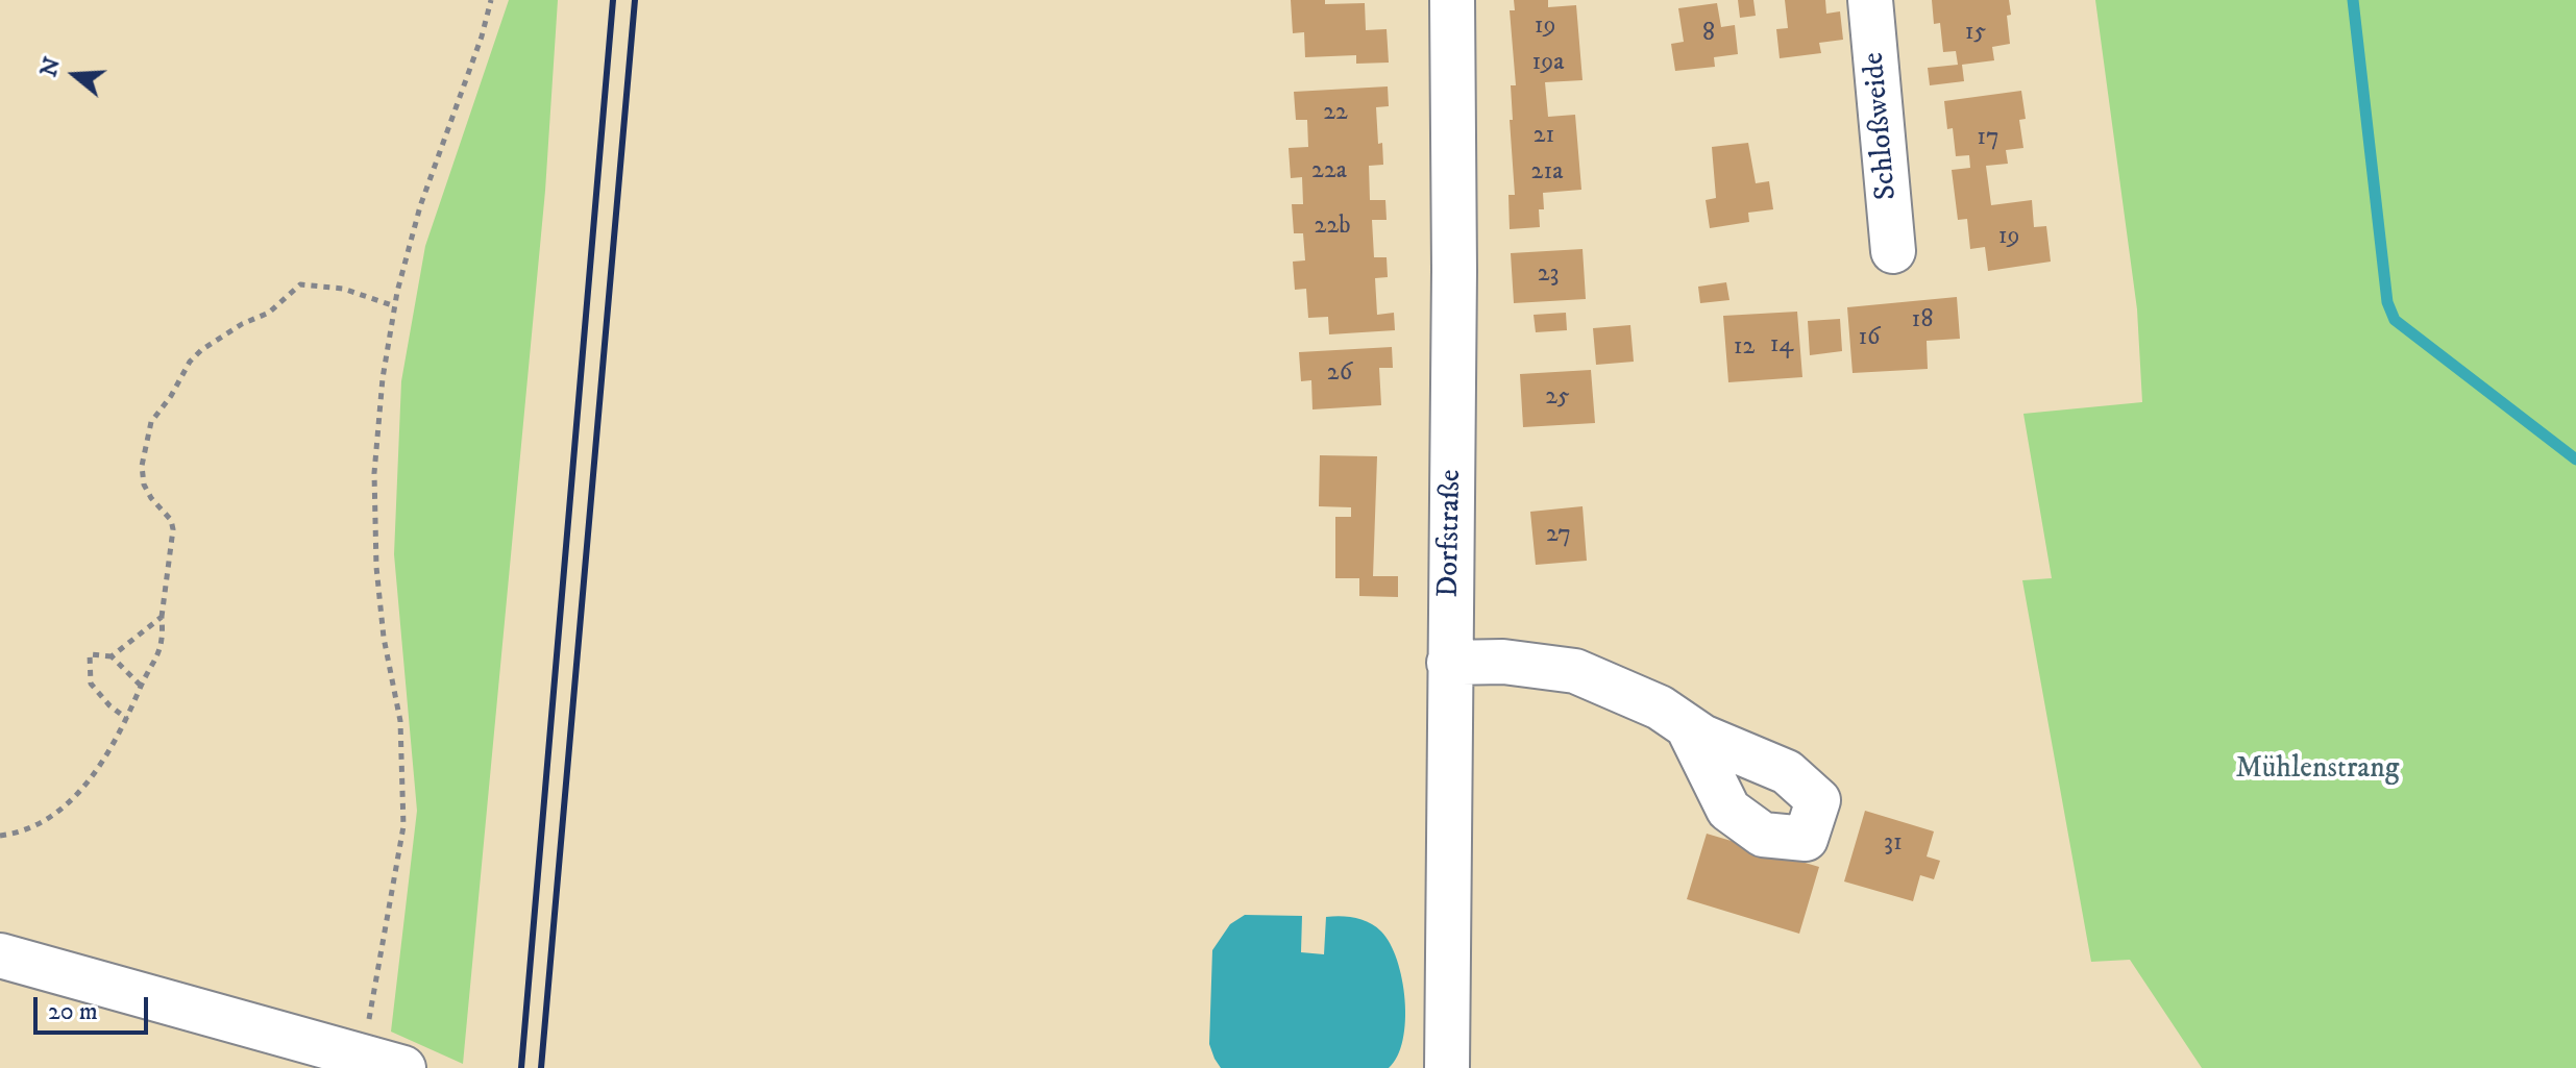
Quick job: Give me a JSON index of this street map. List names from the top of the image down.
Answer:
{
  "streets": {
    "street": ["Schloßweide", "Dorfstraße"]
  },
  "parks": ["Mühlenstrang"],
  "house_numbers": [
    "19",
    "15",
    "8",
    "19a",
    "22",
    "21",
    "17",
    "22a",
    "21a",
    "22b",
    "19",
    "23",
    "18",
    "16",
    "14",
    "12",
    "26",
    "25",
    "27",
    "31"
  ],
  "scale_bar": "20 m",
  "north": "left"
}
